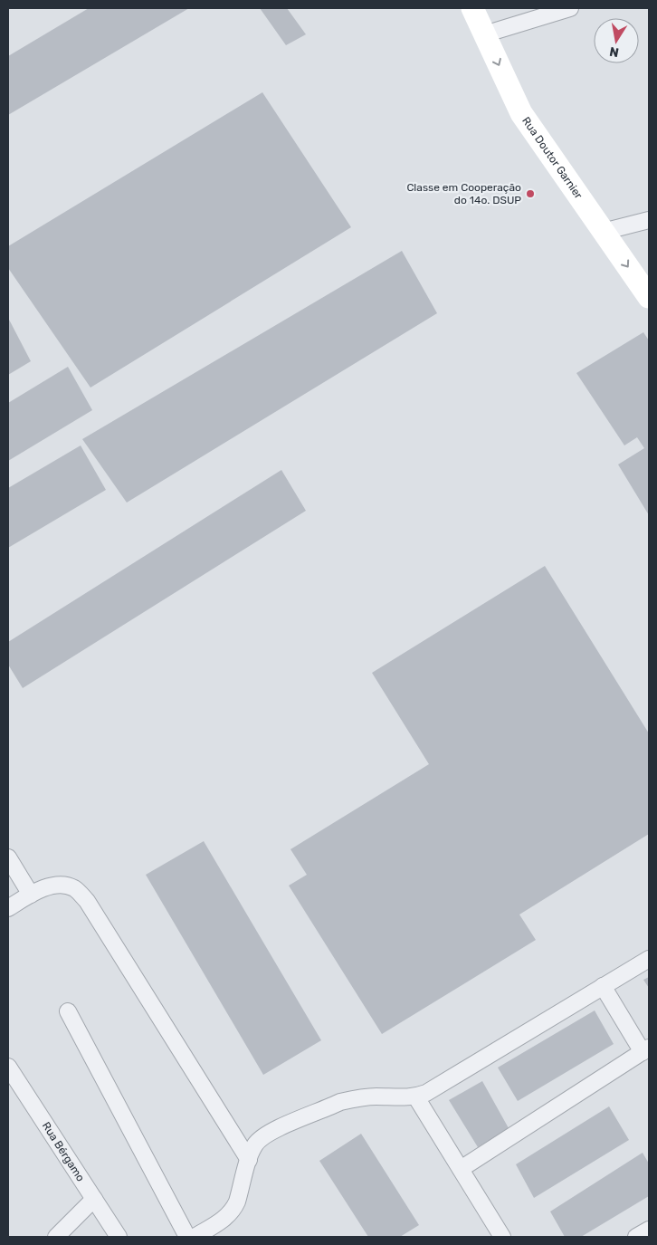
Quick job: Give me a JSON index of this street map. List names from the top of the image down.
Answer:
{
  "streets": {
    "main road": ["Rua Doutor Garnier"],
    "street": ["Rua Bérgamo"]
  },
  "one_way": ["Rua Doutor Garnier"],
  "places": ["Classe em Cooperação do 14o. DSUP"],
  "north": "bottom"
}
